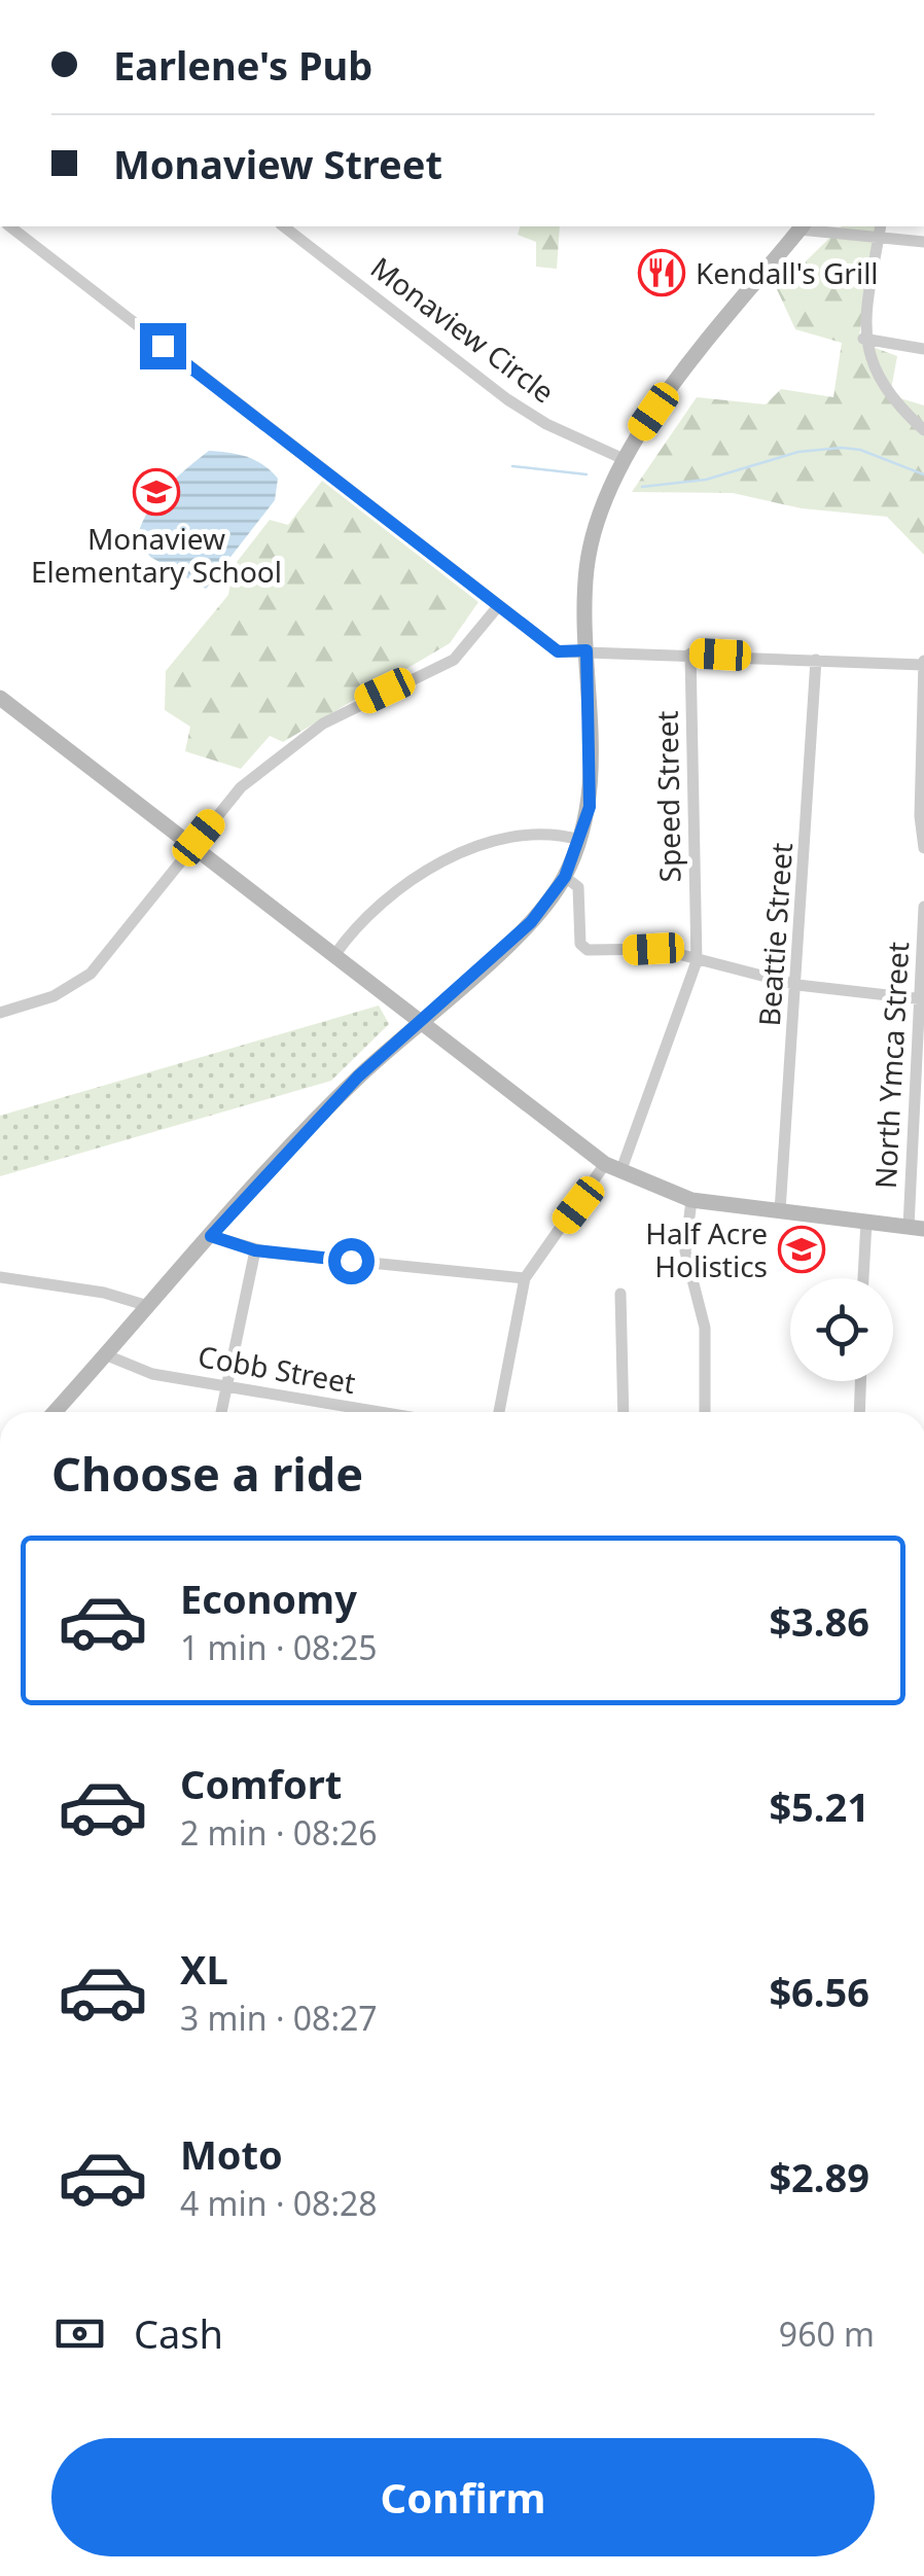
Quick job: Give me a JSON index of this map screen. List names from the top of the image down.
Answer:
{
  "streets": {
    "street": [
      "Monaview Circle",
      "Speed Street",
      "Beattie Street",
      "North Ymca Street",
      "Cobb Street"
    ]
  },
  "places": {
    "restaurant": ["Kendall's Grill"],
    "school or university": ["Monaview Elementary School", "Half Acre Holistics"]
  },
  "page": {
    "banner": ["Earlene's Pub", "Monaview Street"],
    "heading": "Choose a ride",
    "list": [
      {
        "name": "Economy",
        "note": "1 min · 08:25",
        "value": "$3.86"
      },
      {
        "name": "Comfort",
        "note": "2 min · 08:26",
        "value": "$5.21"
      },
      {
        "name": "XL",
        "note": "3 min · 08:27",
        "value": "$6.56"
      },
      {
        "name": "Moto",
        "note": "4 min · 08:28",
        "value": "$2.89"
      }
    ],
    "pay": ["Cash", "960 m"],
    "buttons": "Confirm"
  }
}
